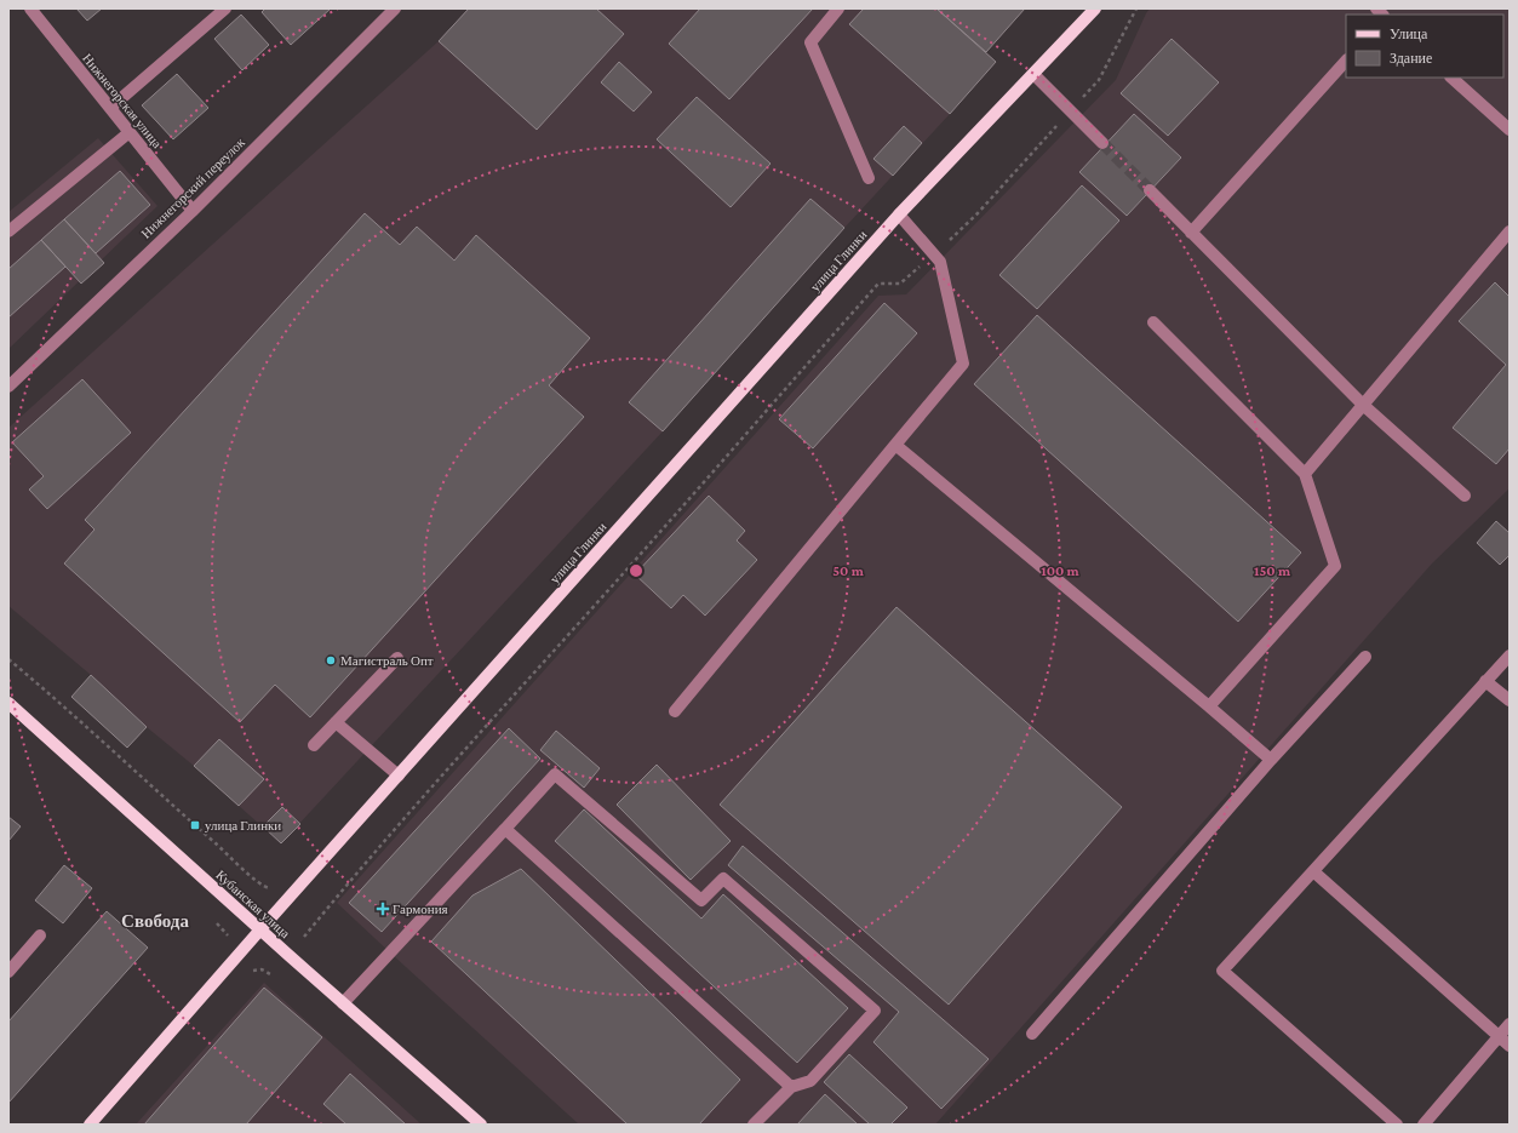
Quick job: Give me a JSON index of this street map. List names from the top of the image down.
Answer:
{
  "streets": {
    "main road": ["улица Глинки", "Кубанская улица"],
    "street": ["Нижнегорская улица", "Нижнегорский переулок"]
  },
  "crossings": [
    ["Нижнегорская улица", "Нижнегорский переулок"],
    ["улица Глинки", "Кубанская улица"]
  ],
  "districts": ["Свобода"],
  "places": {
    "other": ["Магистраль Опт"],
    "transit": ["улица Глинки"],
    "health": ["Гармония"]
  },
  "legend": ["Улица", "Здание"],
  "rings": ["50 m", "100 m", "150 m"]
}
